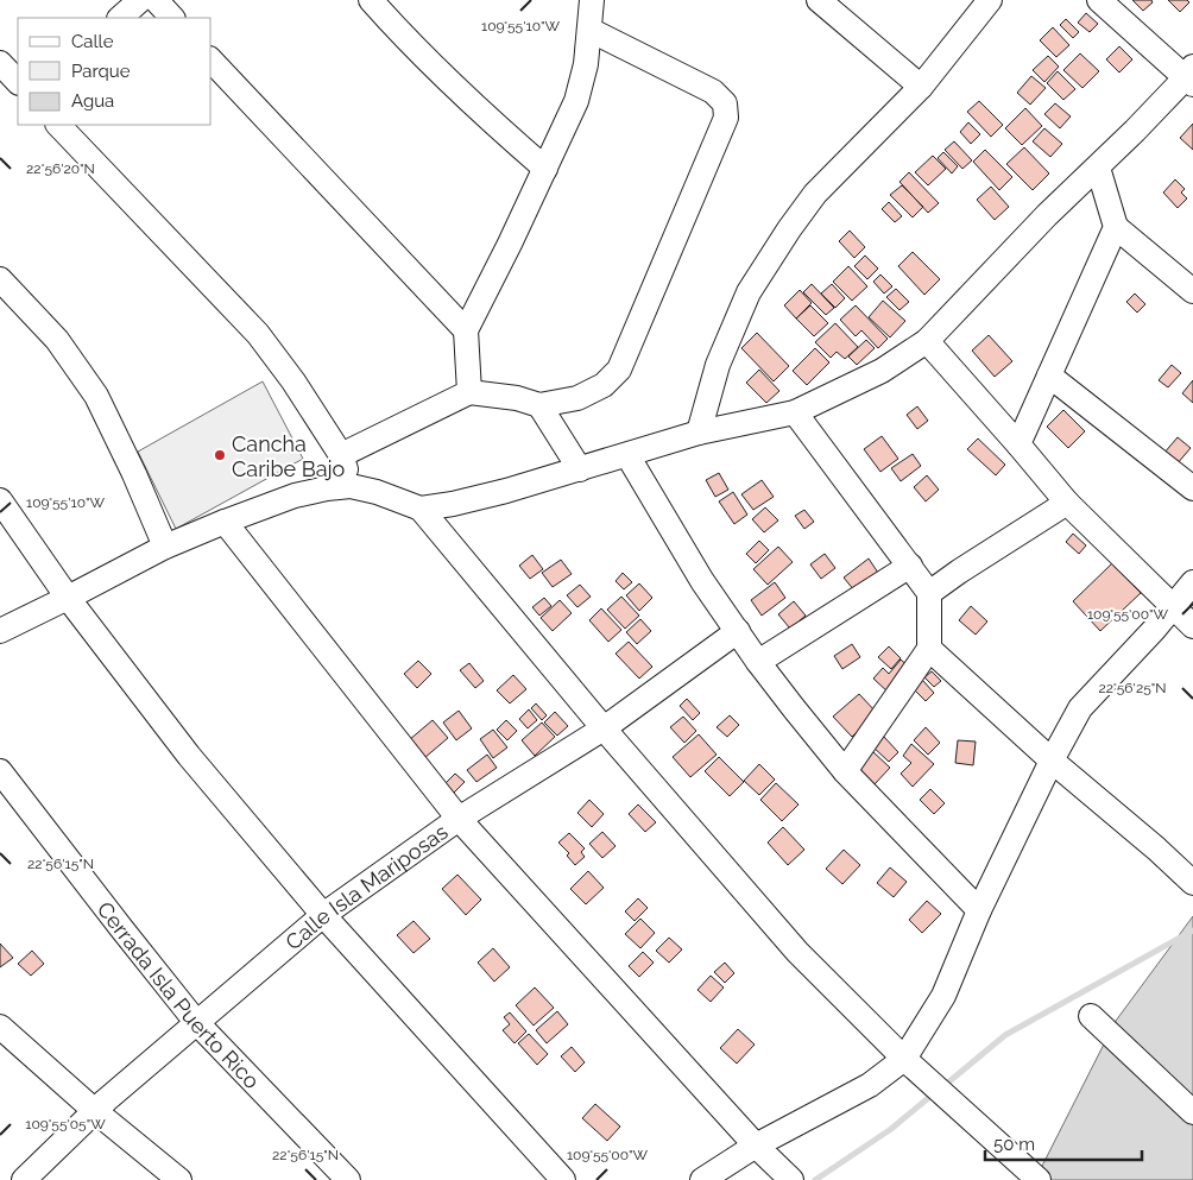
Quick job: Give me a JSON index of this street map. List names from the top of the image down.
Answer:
{
  "streets": {
    "street": ["Calle Isla Mariposas", "Cerrada Isla Puerto Rico"]
  },
  "crossings": [
    ["Calle Isla Mariposas", "Cerrada Isla Puerto Rico"]
  ],
  "places": ["Cancha Caribe Bajo"],
  "legend": ["Calle", "Parque", "Agua"],
  "scale_bar": "50 m",
  "coordinates": [
    "109°55'10\"W",
    "22°56'20\"N",
    "109°55'00\"W",
    "22°56'25\"N",
    "22°56'15\"N",
    "109°55'05\"W"
  ]
}
